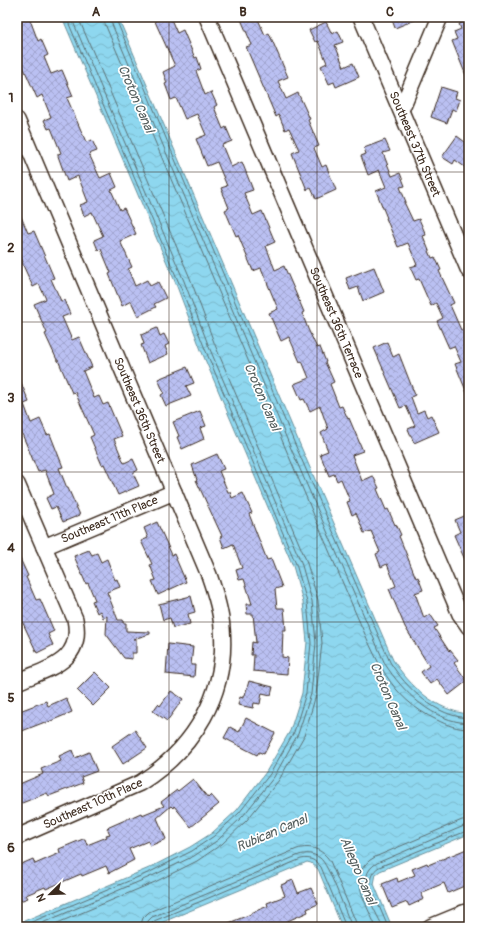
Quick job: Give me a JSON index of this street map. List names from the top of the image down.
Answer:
{
  "streets": {
    "street": [
      "Southeast 37th Street",
      "Southeast 36th Terrace",
      "Southeast 36th Street",
      "Southeast 11th Place",
      "Southeast 10th Place"
    ]
  },
  "crossings": [
    ["Southeast 36th Street", "Southeast 11th Place"],
    ["Southeast 36th Street", "Southeast 10th Place"]
  ],
  "water": ["Croton Canal", "Rubican Canal", "Allegro Canal"],
  "north": "bottom left",
  "grid": {
    "columns": ["A", "B", "C"],
    "rows": [
      "1",
      "2",
      "3",
      "4",
      "5",
      "6"
    ]
  }
}
